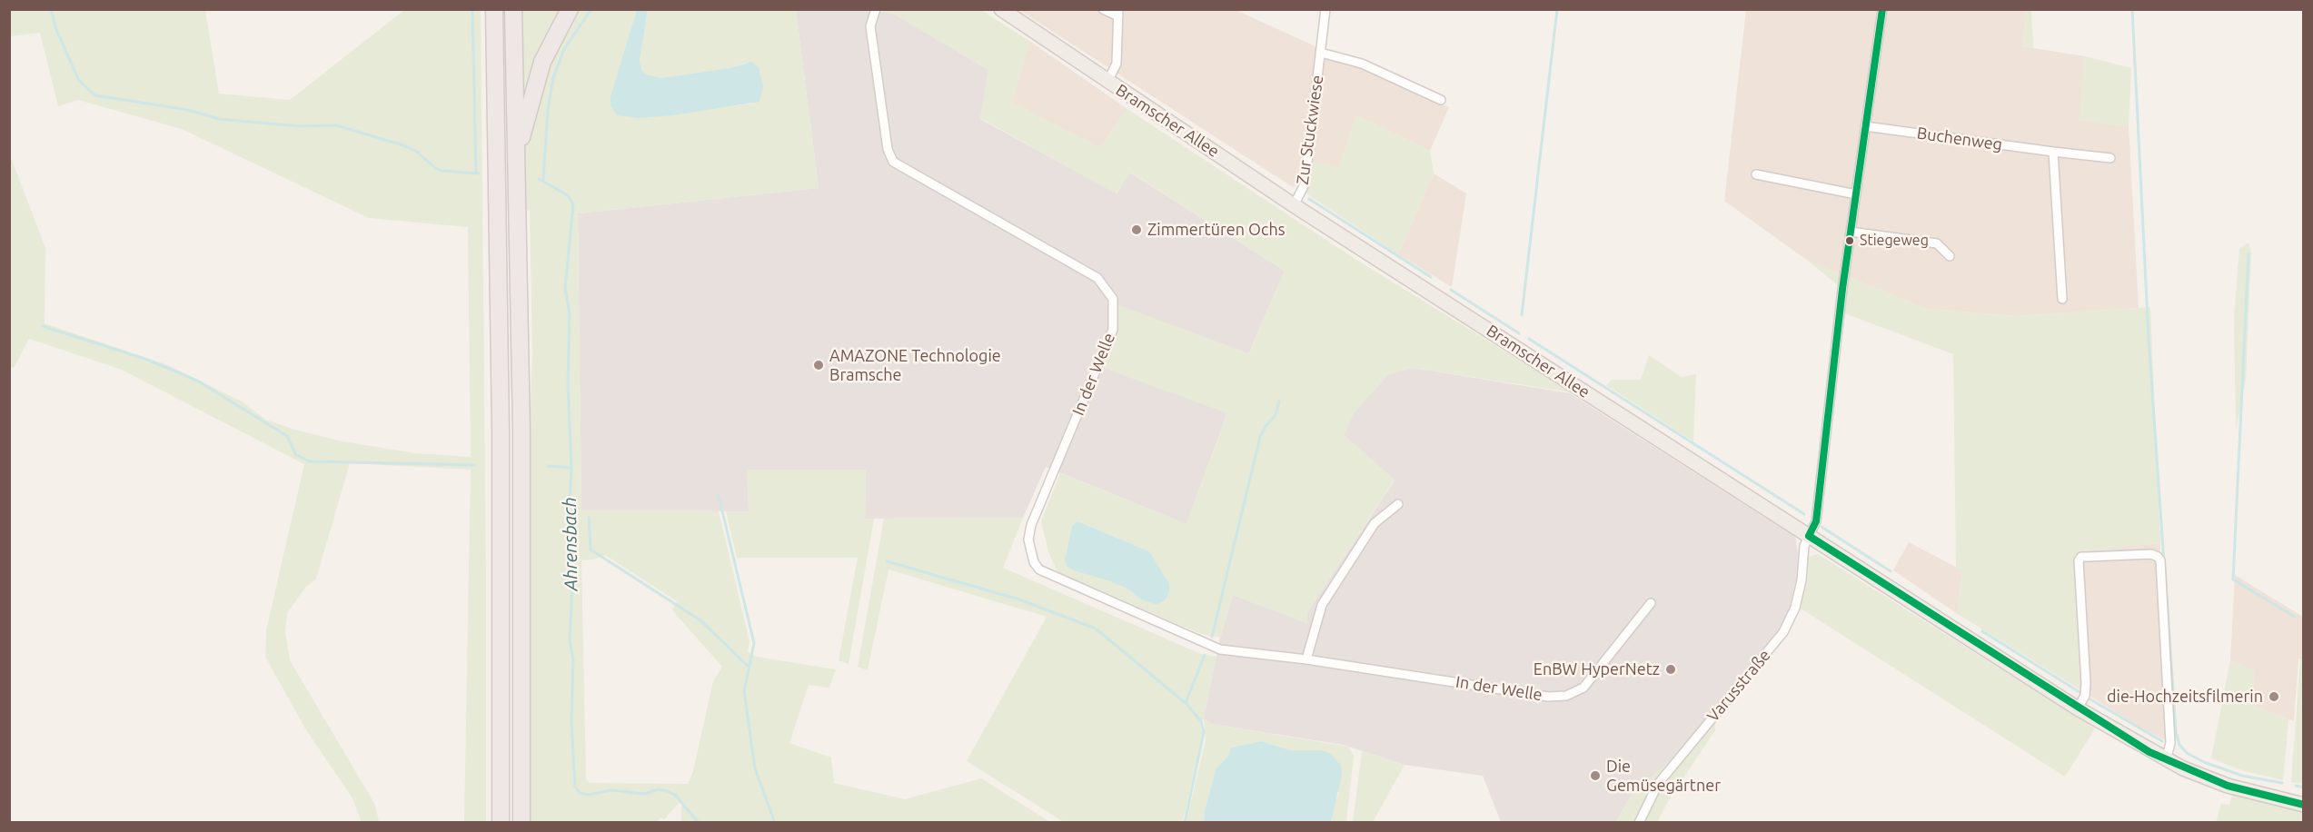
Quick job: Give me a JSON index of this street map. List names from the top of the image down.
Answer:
{
  "streets": {
    "main road": ["Bramscher Allee"],
    "street": [
      "Zur Stuckwiese",
      "Buchenweg",
      "In der Welle",
      "Varusstraße"
    ]
  },
  "crossings": [
    ["Bramscher Allee", "Zur Stuckwiese"],
    ["Bramscher Allee", "Varusstraße"]
  ],
  "water": ["Ahrensbach"],
  "places": [
    "Zimmertüren Ochs",
    "Stiegeweg",
    "AMAZONE Technologie Bramsche",
    "EnBW HyperNetz",
    "die-Hochzeitsfilmerin",
    "Die Gemüsegärtner"
  ]
}
